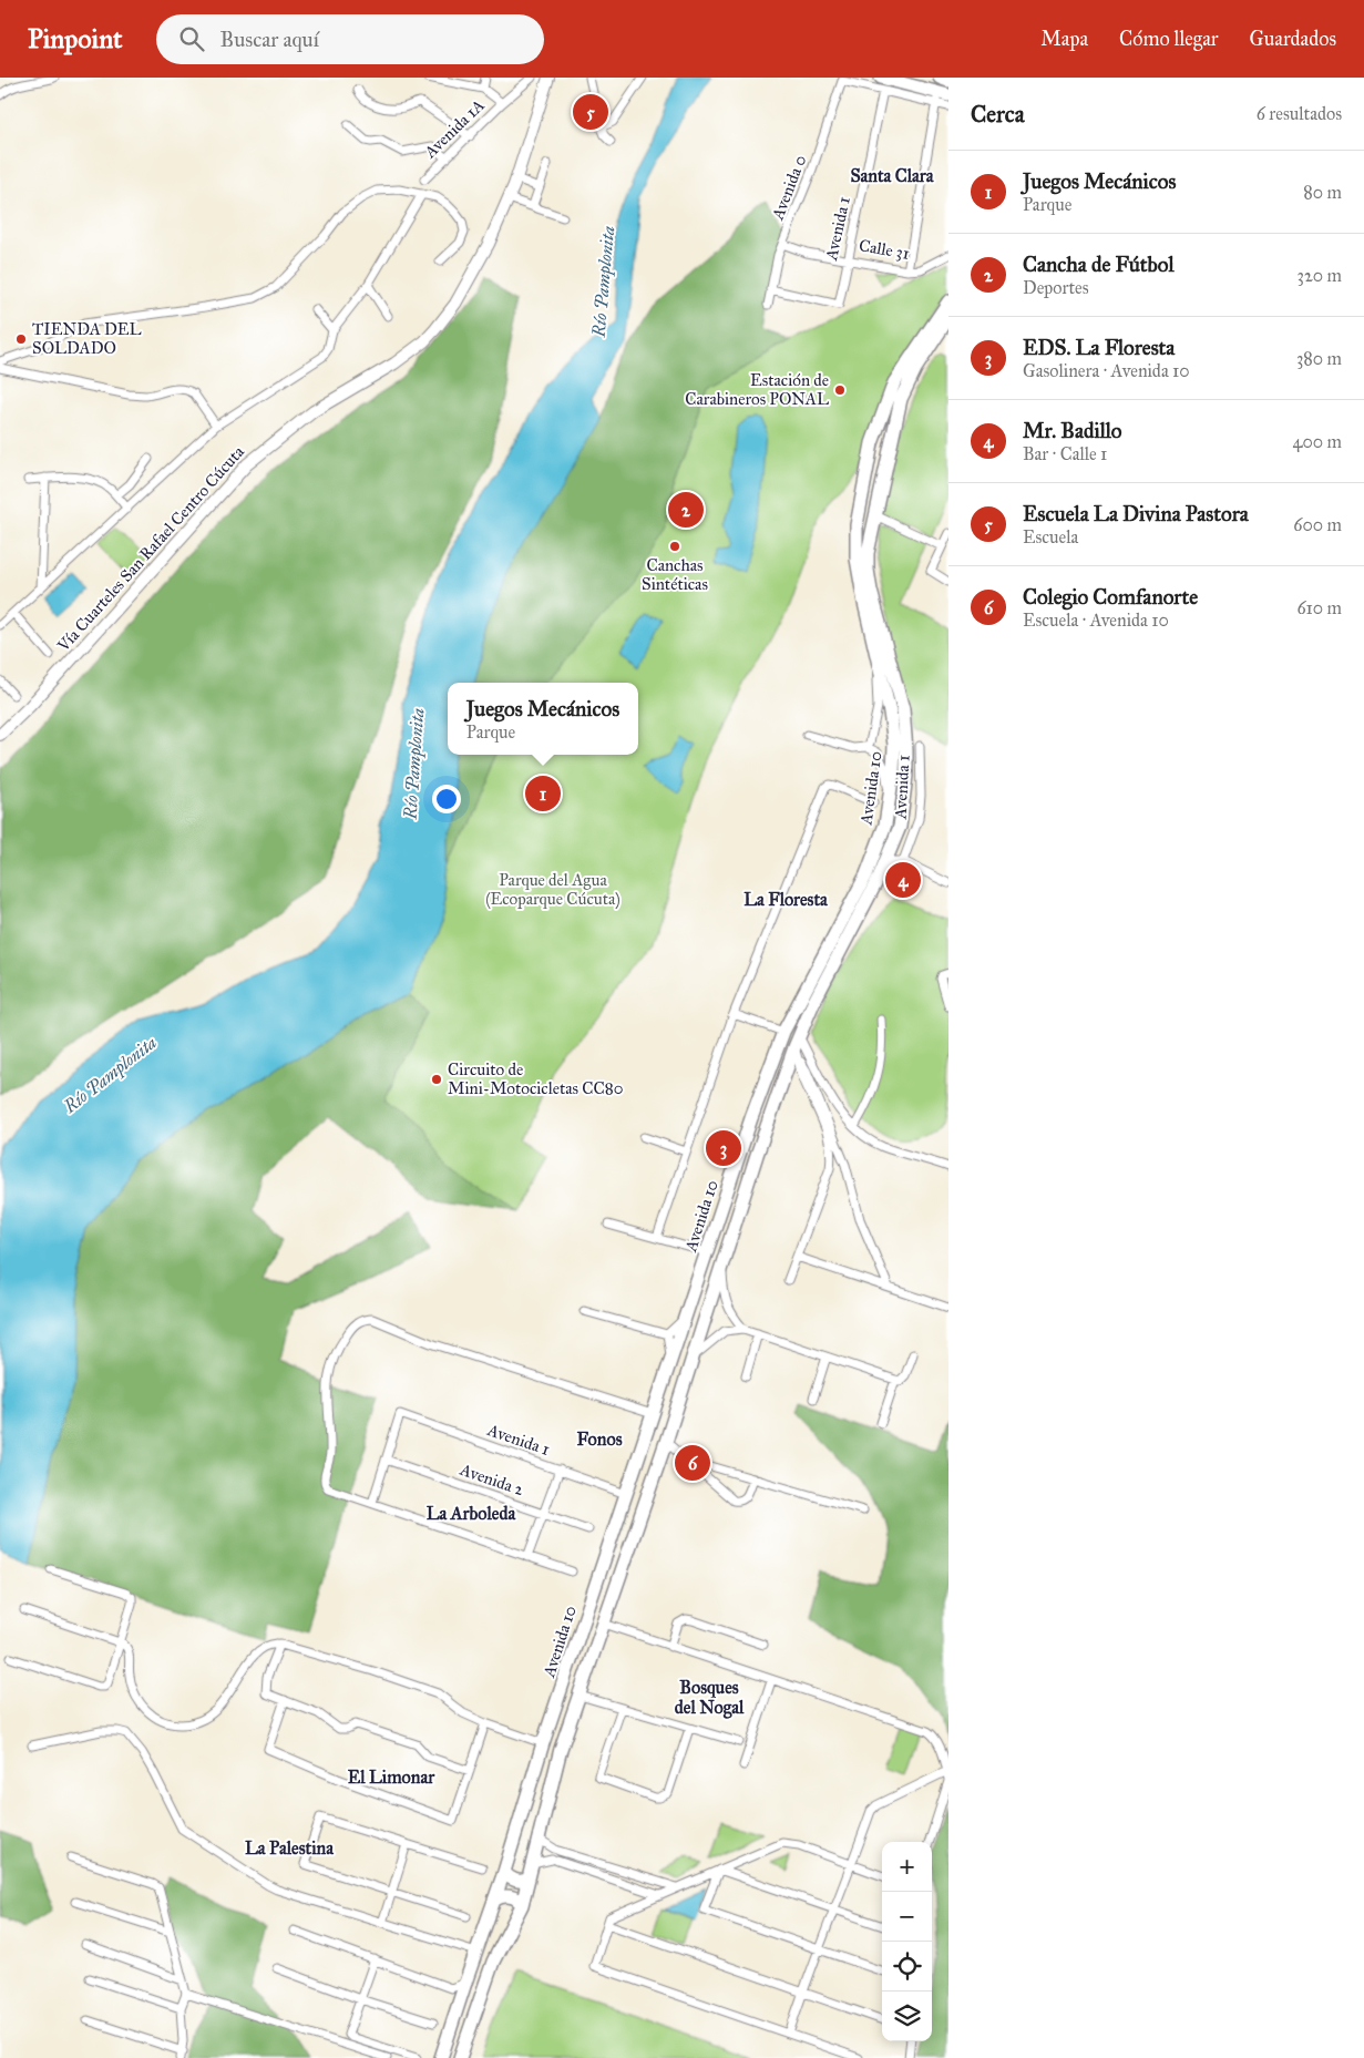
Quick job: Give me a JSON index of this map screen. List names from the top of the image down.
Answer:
{
  "streets": {
    "main road": ["Vía Cuarteles San Rafael Centro Cúcuta", "Avenida 10"],
    "street": [
      "Avenida 1A",
      "Avenida 0",
      "Avenida 1",
      "Calle 31",
      "Avenida 2"
    ]
  },
  "crossings": [
    ["Avenida 0", "Avenida 1"],
    ["Avenida 0", "Calle 31"],
    ["Avenida 1", "Calle 31"],
    ["Avenida 1", "Avenida 10"],
    ["Avenida 1", "Avenida 2"]
  ],
  "districts": [
    "Santa Clara",
    "La Floresta",
    "Fonos",
    "La Arboleda",
    "Bosques del Nogal",
    "El Limonar",
    "La Palestina"
  ],
  "water": ["Río Pamplonita"],
  "parks": ["Parque del Agua (Ecoparque Cúcuta)"],
  "places": [
    "TIENDA DEL SOLDADO",
    "Estación de Carabineros PONAL",
    "Canchas Sintéticas",
    "Circuito de Mini-Motocicletas CC80"
  ],
  "page": {
    "header": "Pinpoint",
    "search": "Buscar aquí",
    "nav": ["Mapa", "Cómo llegar", "Guardados"],
    "heading": ["Cerca", "6 resultados"],
    "pins": [
      "5",
      "2",
      "1",
      "4",
      "3",
      "6"
    ],
    "list": [
      {
        "mark": "1",
        "name": "Juegos Mecánicos",
        "note": "Parque",
        "value": "80 m"
      },
      {
        "mark": "2",
        "name": "Cancha de Fútbol",
        "note": "Deportes",
        "value": "320 m"
      },
      {
        "mark": "3",
        "name": "EDS. La Floresta",
        "note": "Gasolinera · Avenida 10",
        "value": "380 m"
      },
      {
        "mark": "4",
        "name": "Mr. Badillo",
        "note": "Bar · Calle 1",
        "value": "400 m"
      },
      {
        "mark": "5",
        "name": "Escuela La Divina Pastora",
        "note": "Escuela",
        "value": "600 m"
      },
      {
        "mark": "6",
        "name": "Colegio Comfanorte",
        "note": "Escuela · Avenida 10",
        "value": "610 m"
      }
    ],
    "popup": ["Juegos Mecánicos", "Parque"],
    "map_buttons": ["+", "−"]
  }
}
